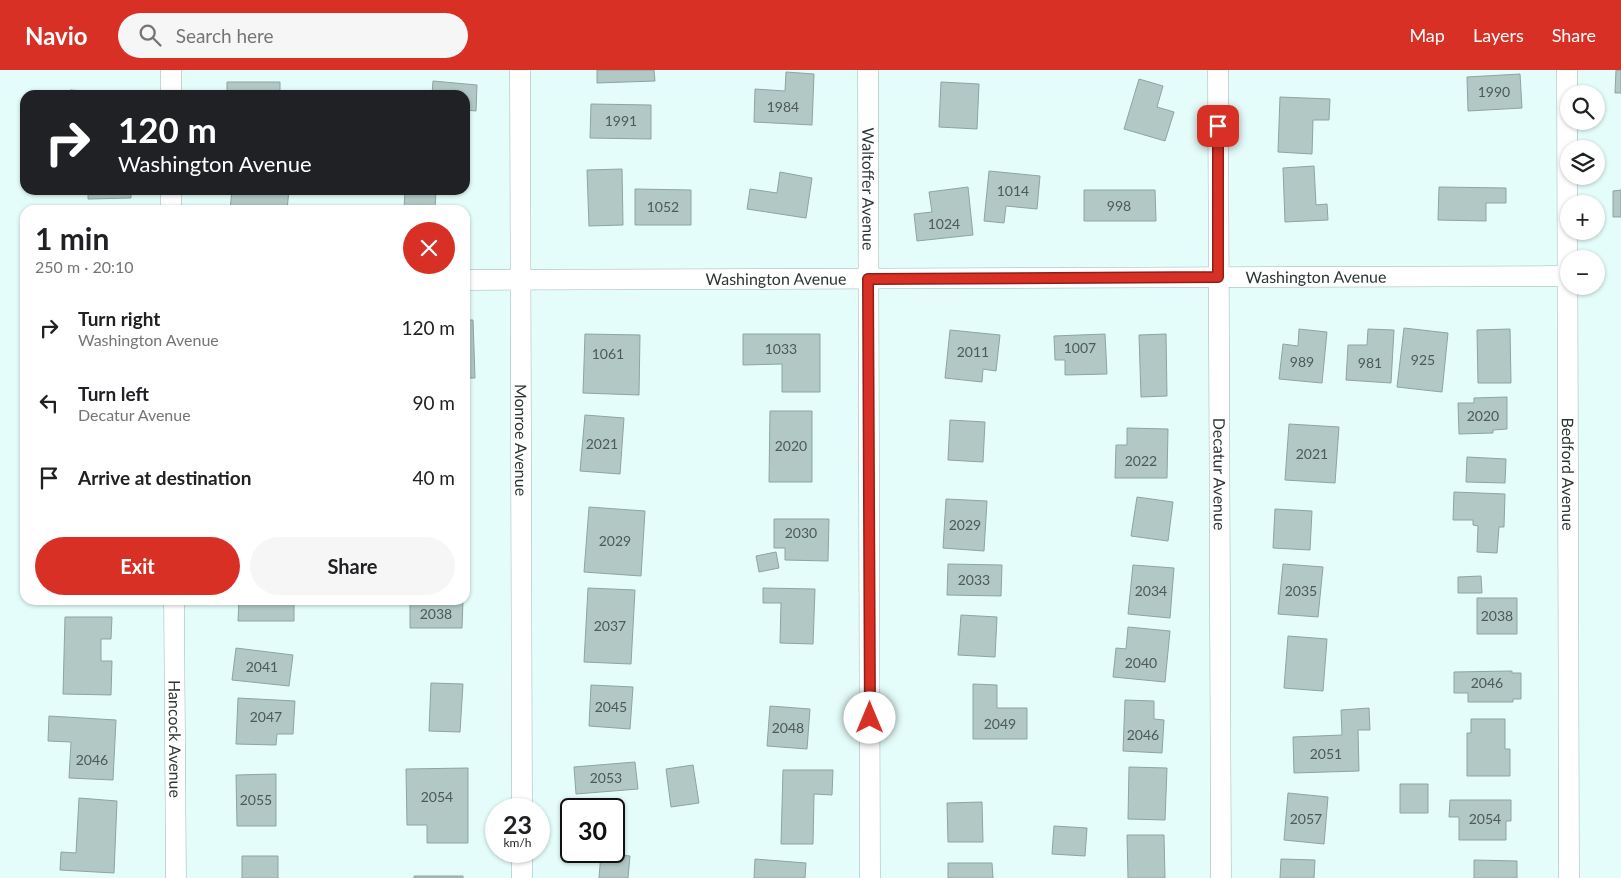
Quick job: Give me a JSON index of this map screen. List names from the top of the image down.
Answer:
{
  "streets": {
    "street": [
      "Waltoffer Avenue",
      "Washington Avenue",
      "Monroe Avenue",
      "Decatur Avenue",
      "Bedford Avenue",
      "Hancock Avenue"
    ]
  },
  "crossings": [
    ["Waltoffer Avenue", "Washington Avenue"],
    ["Washington Avenue", "Monroe Avenue"],
    ["Washington Avenue", "Decatur Avenue"]
  ],
  "house_numbers": [
    "1990",
    "1984",
    "1991",
    "1014",
    "998",
    "1052",
    "1024",
    "1007",
    "1033",
    "2011",
    "1061",
    "925",
    "989",
    "981",
    "2020",
    "2021",
    "2020",
    "2021",
    "2022",
    "2029",
    "2030",
    "2029",
    "2033",
    "2034",
    "2035",
    "2038",
    "2038",
    "2037",
    "2040",
    "2041",
    "2046",
    "2045",
    "2047",
    "2049",
    "2048",
    "2046",
    "2051",
    "2046",
    "2053",
    "2054",
    "2055",
    "2057",
    "2054"
  ],
  "page": {
    "header": "Navio",
    "search": "Search here",
    "nav": ["Map", "Layers", "Share"],
    "map_buttons": ["+", "−"],
    "turn": ["120 m", "Washington Avenue"],
    "heading": ["1 min", "250 m · 20:10"],
    "list": [
      {
        "name": "Turn right",
        "note": "Washington Avenue",
        "value": "120 m"
      },
      {
        "name": "Turn left",
        "note": "Decatur Avenue",
        "value": "90 m"
      },
      {
        "name": "Arrive at destination",
        "value": "40 m"
      }
    ],
    "buttons": ["Exit", "Share"],
    "speed": "23 km/h",
    "limit": "30"
  }
}
